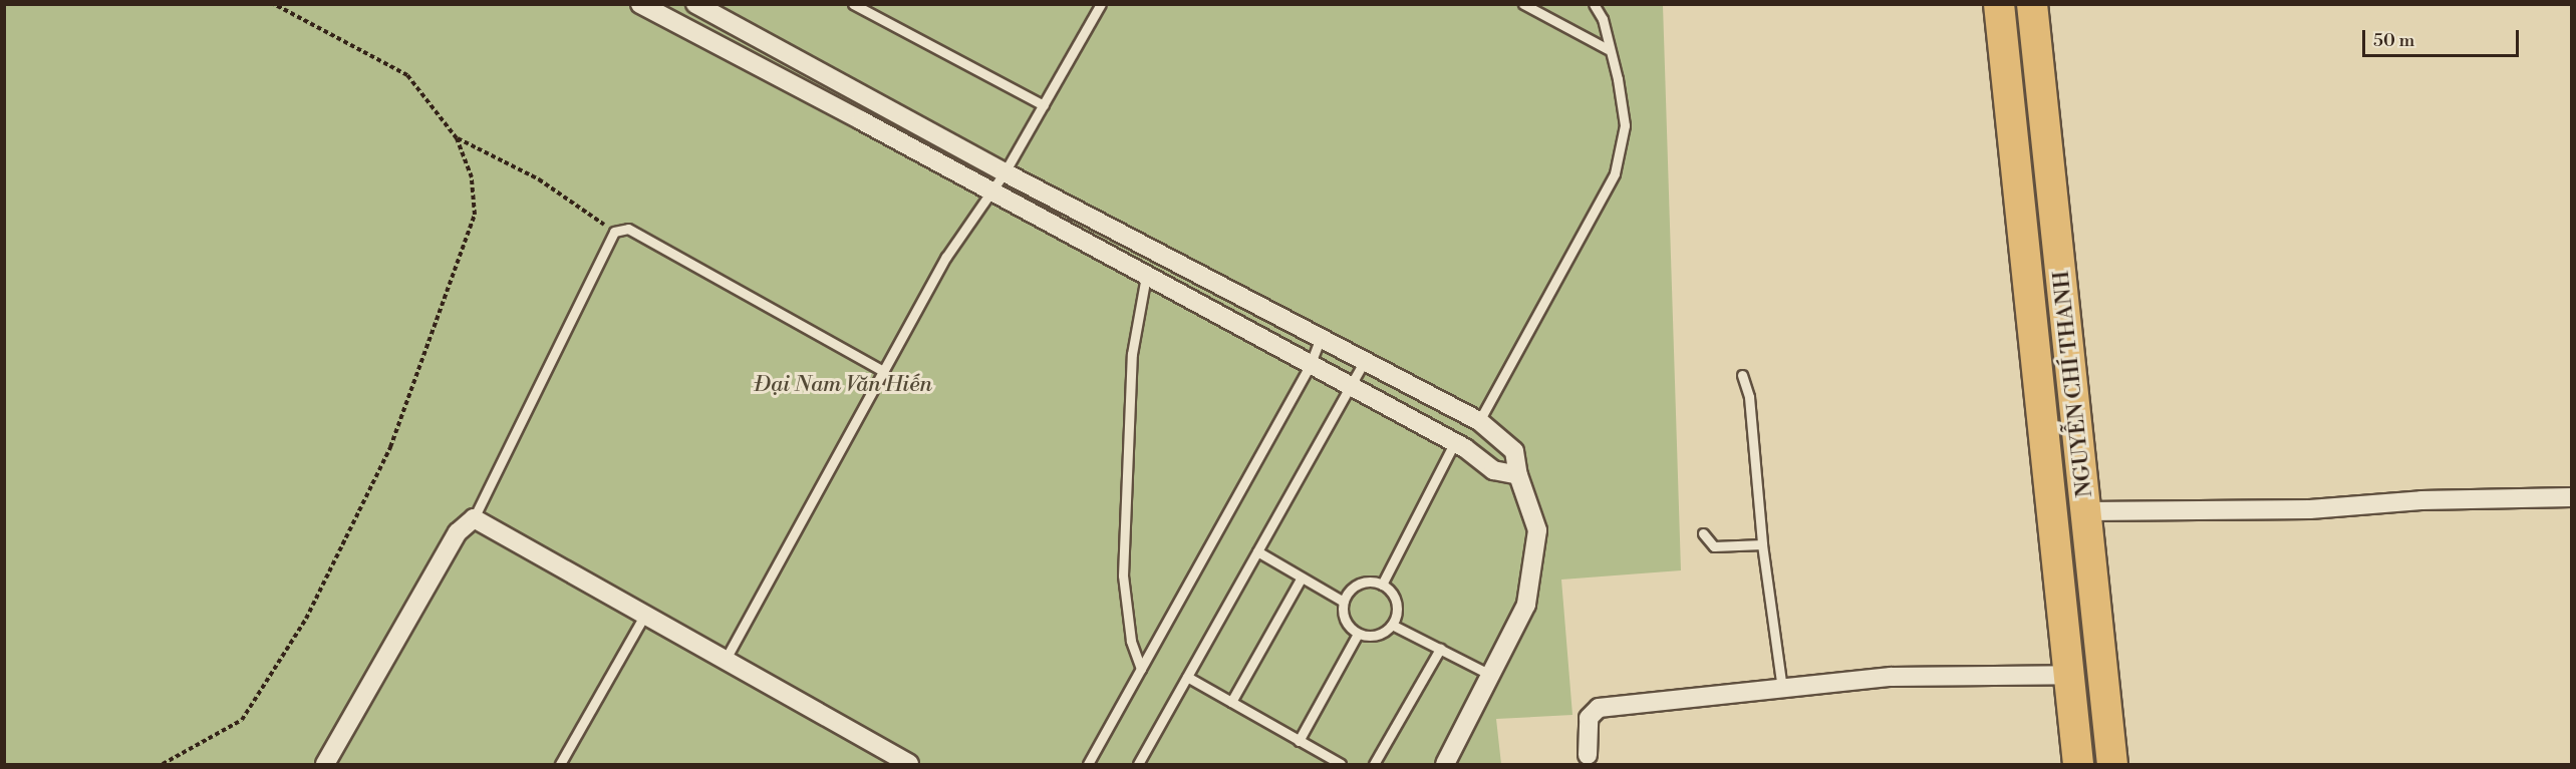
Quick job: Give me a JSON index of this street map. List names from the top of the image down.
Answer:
{
  "streets": {
    "main road": ["NGUYỄN CHÍ THANH"]
  },
  "parks": ["Đại Nam Văn Hiến"],
  "scale_bar": "50 m"
}
